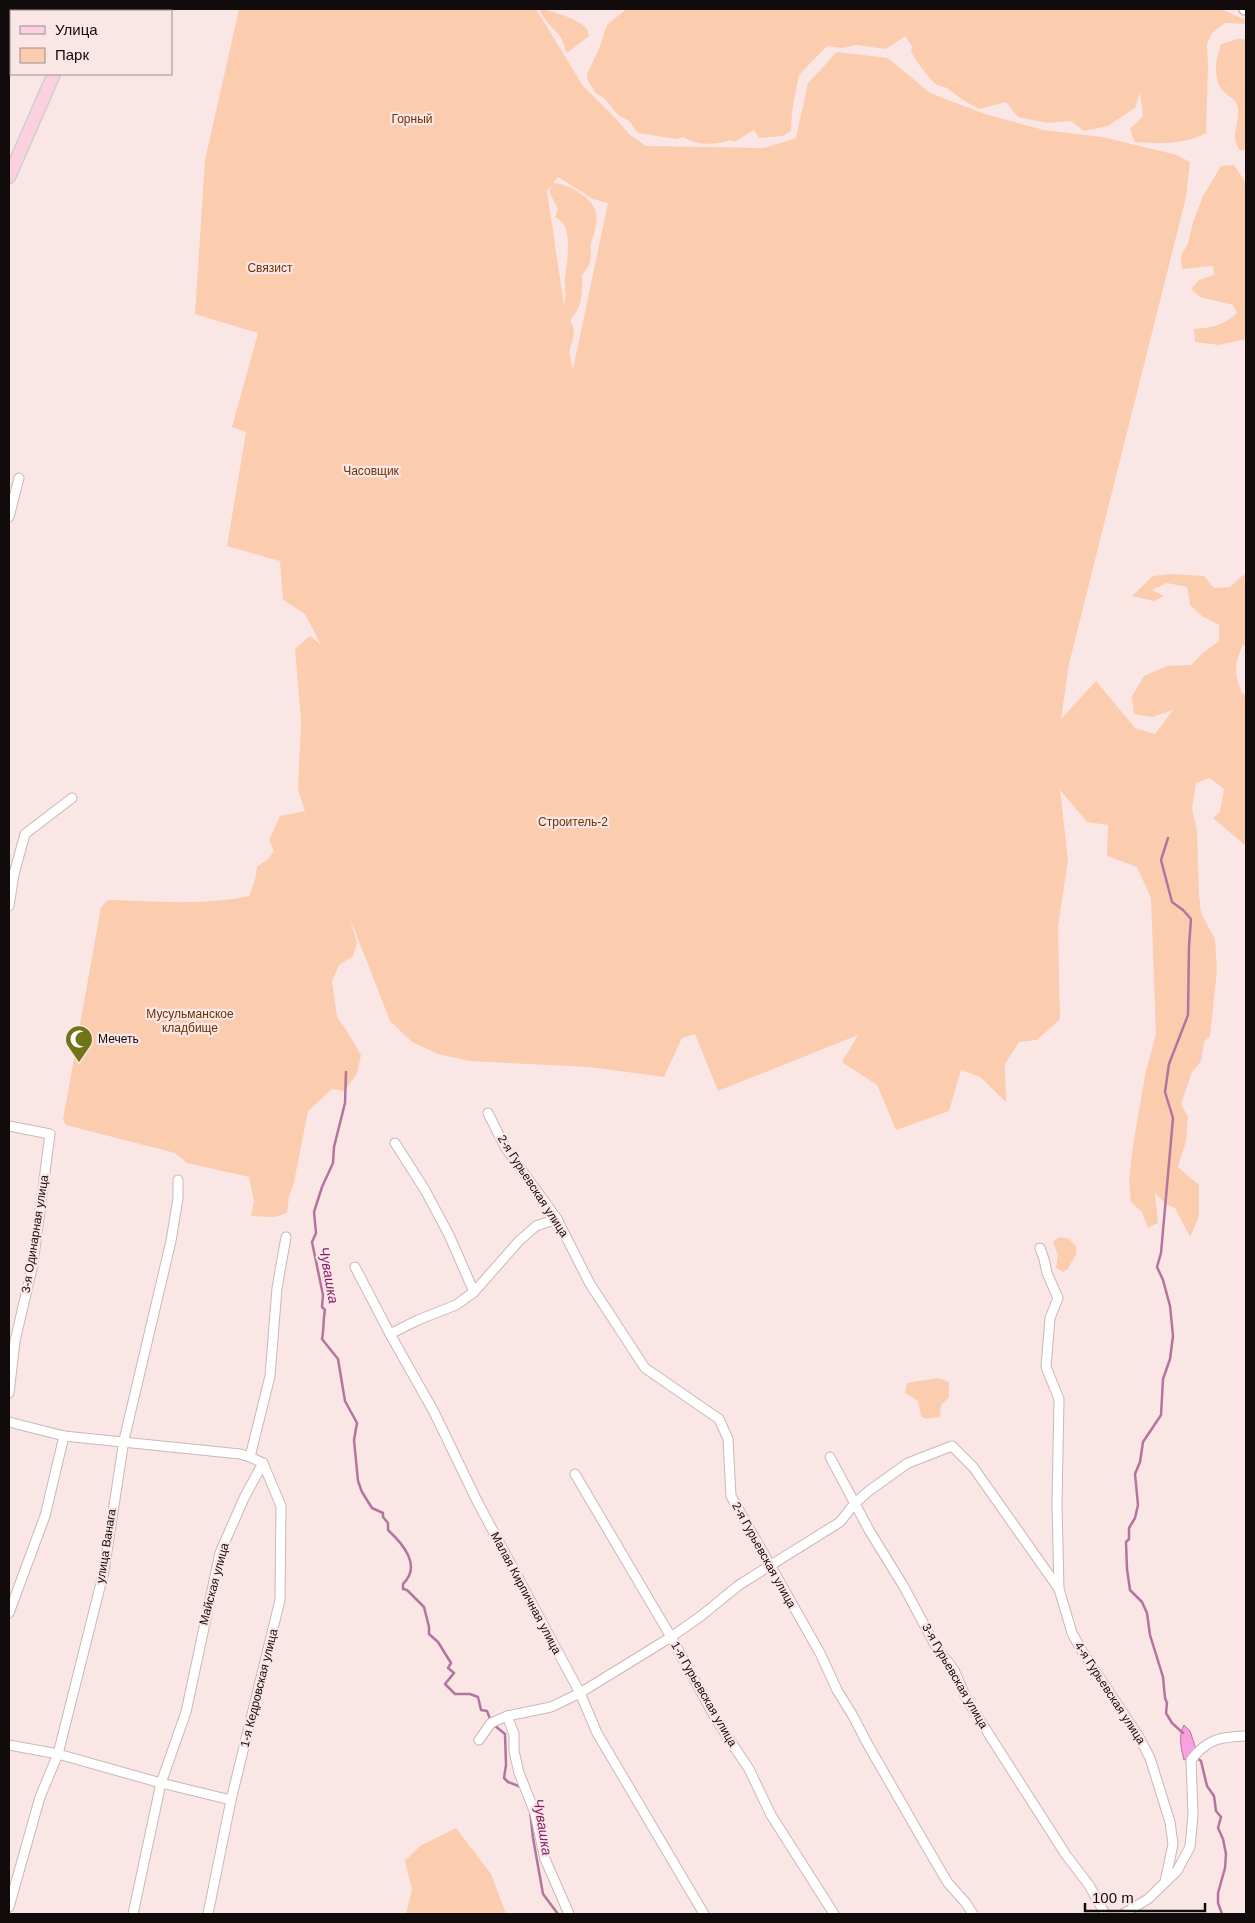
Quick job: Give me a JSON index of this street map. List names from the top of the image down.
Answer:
{
  "streets": {
    "street": [
      "2-я Гурьевская улица",
      "3-я Одинарная улица",
      "улица Ванага",
      "Майская улица",
      "Малая Кирпичная улица",
      "3-я Гурьевская улица",
      "1-я Кедровская улица",
      "4-я Гурьевская улица",
      "1-я Гурьевская улица"
    ]
  },
  "crossings": [
    ["Майская улица", "1-я Кедровская улица"],
    ["3-я Гурьевская улица", "4-я Гурьевская улица"]
  ],
  "water": ["Чувашка"],
  "parks": [
    "Горный",
    "Связист",
    "Часовщик",
    "Строитель-2",
    "Мусульманское кладбище"
  ],
  "places": {
    "mosque": ["Мечеть"]
  },
  "legend": ["Улица", "Парк"],
  "scale_bar": "100 m"
}
